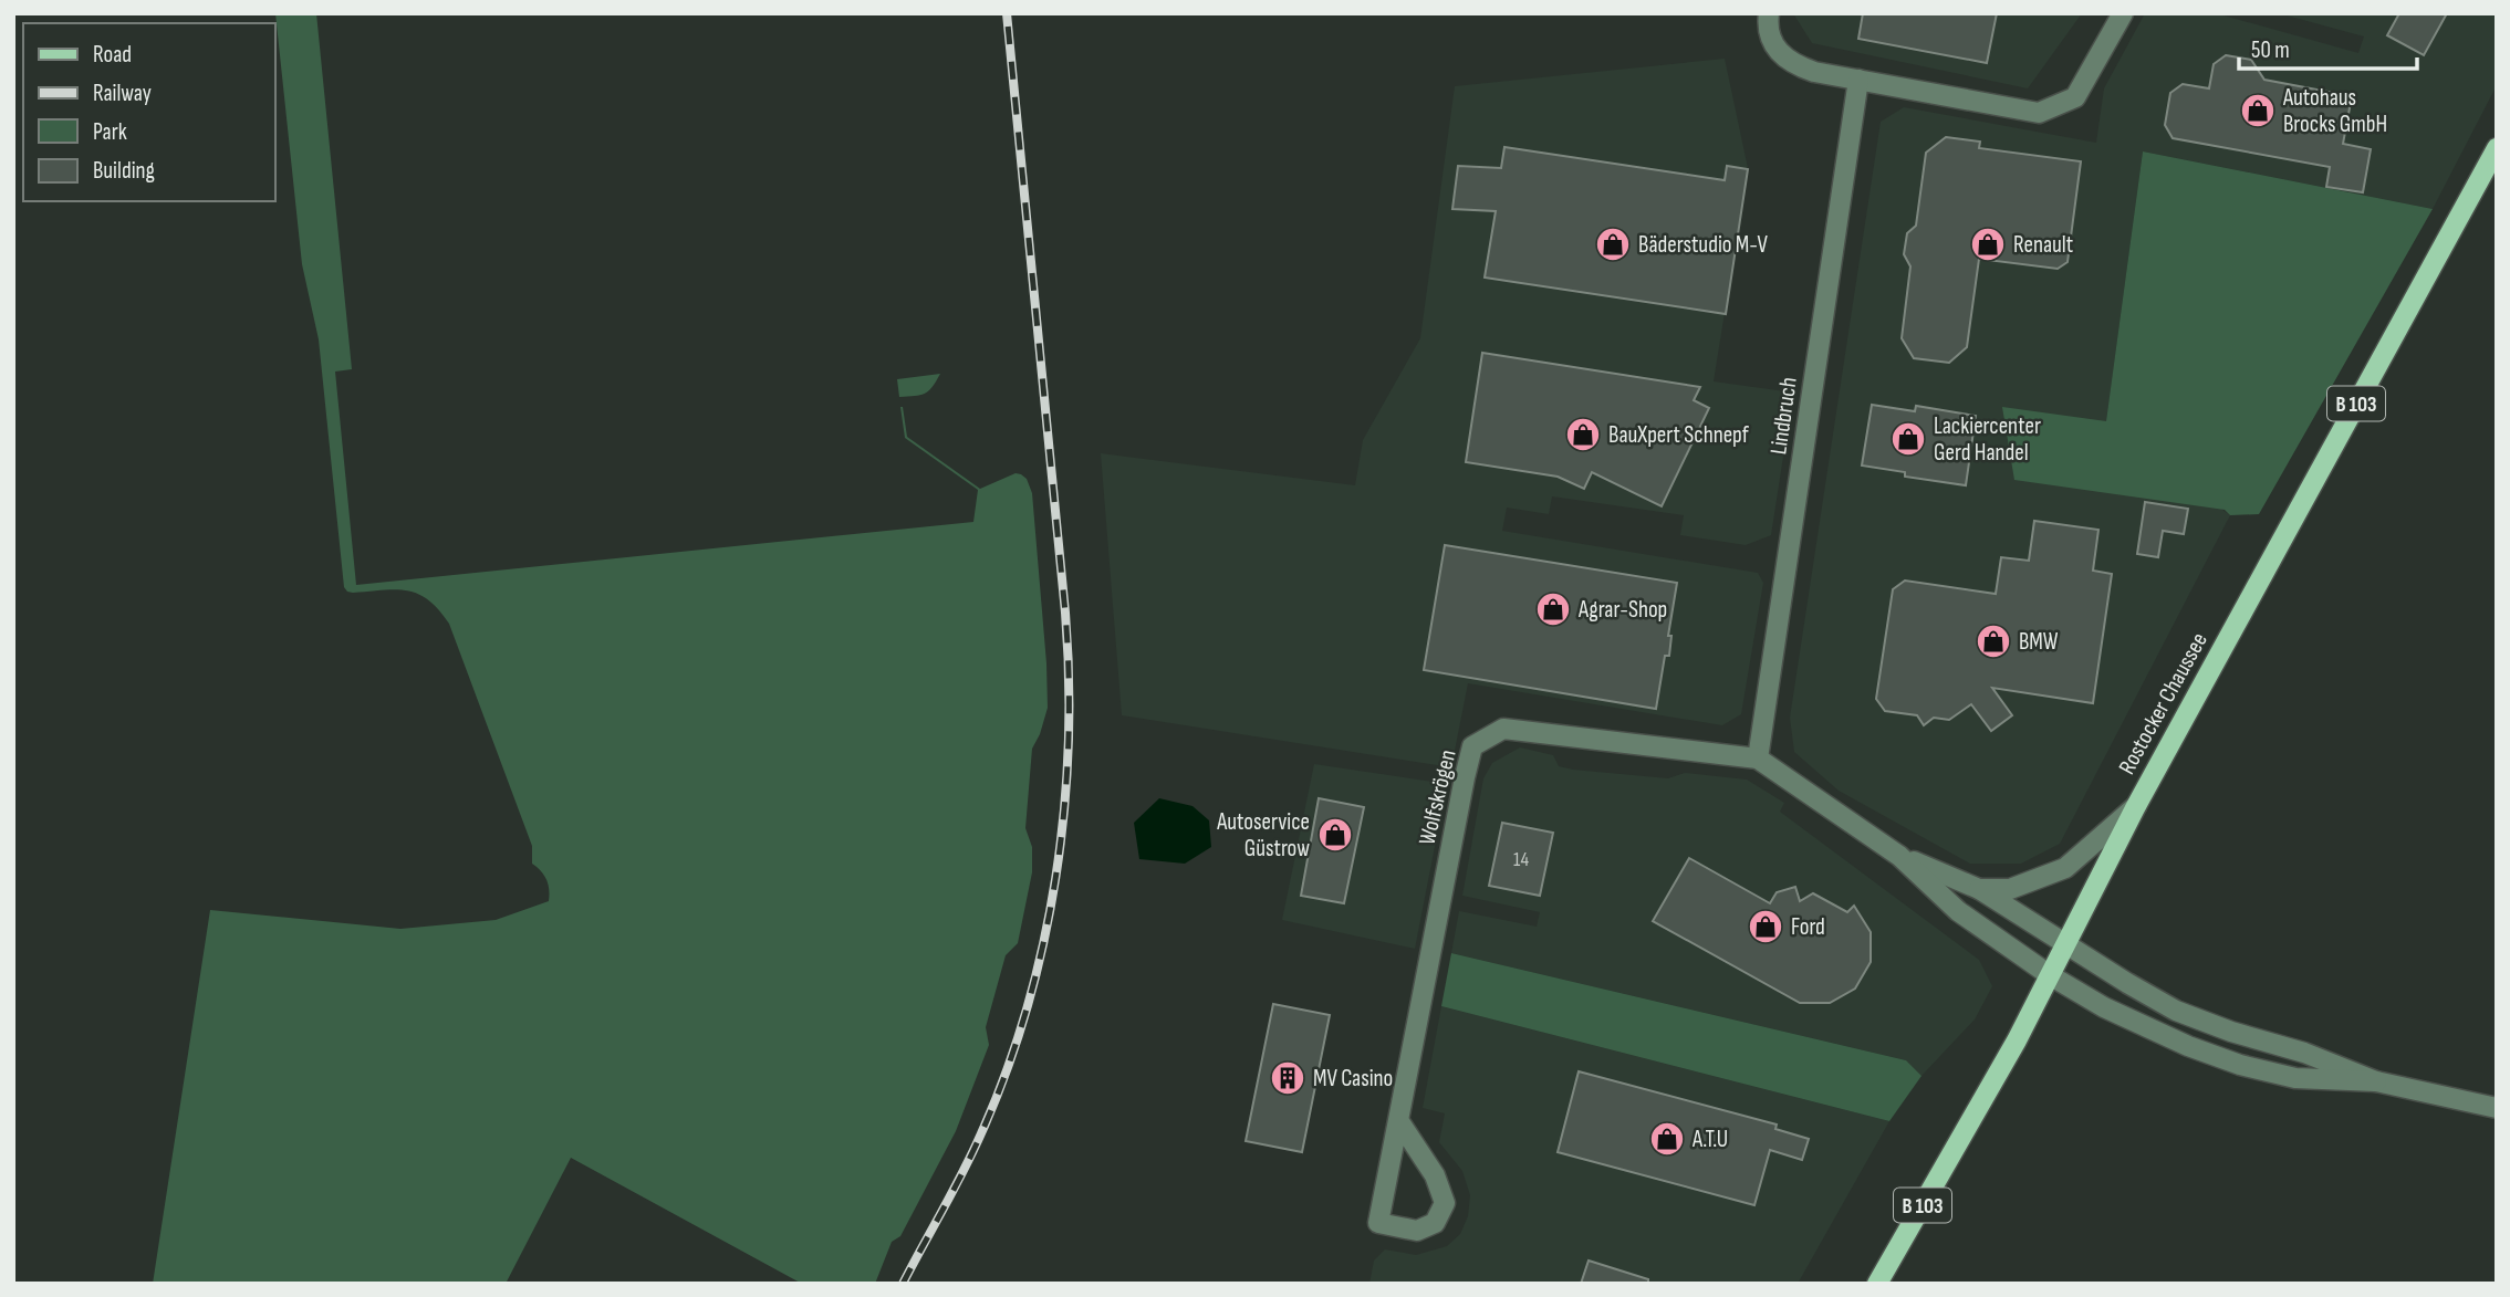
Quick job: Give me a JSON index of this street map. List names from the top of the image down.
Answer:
{
  "streets": {
    "main road": ["B 103", "Rostocker Chaussee"],
    "street": ["Lindbruch", "Wolfskrögen"]
  },
  "crossings": [
    ["Lindbruch", "Wolfskrögen"],
    ["Rostocker Chaussee", "Wolfskrögen"]
  ],
  "places": {
    "shop": [
      "Autohaus Brocks GmbH",
      "Bäderstudio M-V",
      "Renault",
      "BauXpert Schnepf",
      "Lackiercenter Gerd Handel",
      "Agrar-Shop",
      "BMW",
      "Autoservice Güstrow",
      "Ford",
      "A.T.U"
    ],
    "building": ["MV Casino"]
  },
  "house_numbers": ["14"],
  "legend": [
    "Road",
    "Railway",
    "Park",
    "Building"
  ],
  "scale_bar": "50 m"
}
